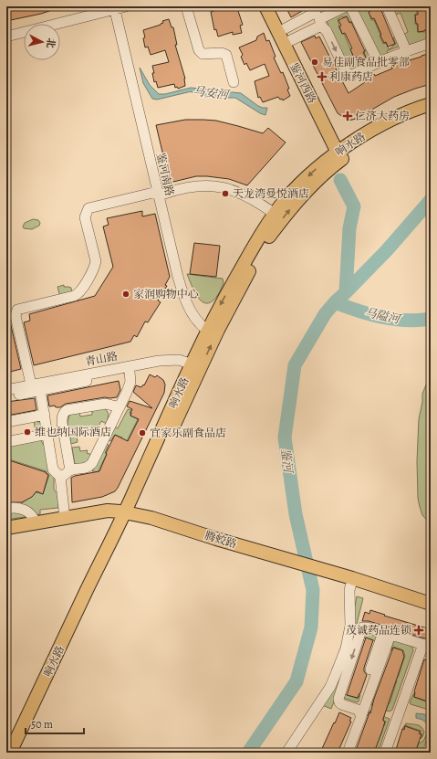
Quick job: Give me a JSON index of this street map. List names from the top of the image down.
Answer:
{
  "streets": {
    "main road": ["鉴河西路", "响水路", "腾蛟路"],
    "street": ["鉴河南路", "青山路"]
  },
  "crossings": [
    ["鉴河西路", "响水路"],
    ["响水路", "鉴河南路"],
    ["响水路", "青山路"],
    ["响水路", "腾蛟路"]
  ],
  "water": ["马安河", "马隘河", "鉴河"],
  "places": {
    "other": [
      "易佳副食品批零部",
      "天龙湾曼悦酒店",
      "家润购物中心",
      "维也纳国际酒店",
      "宜家乐副食品店"
    ],
    "health": ["利康药店", "仁济大药房", "茂诚药品连锁"]
  },
  "scale_bar": "50 m",
  "north": "right"
}
